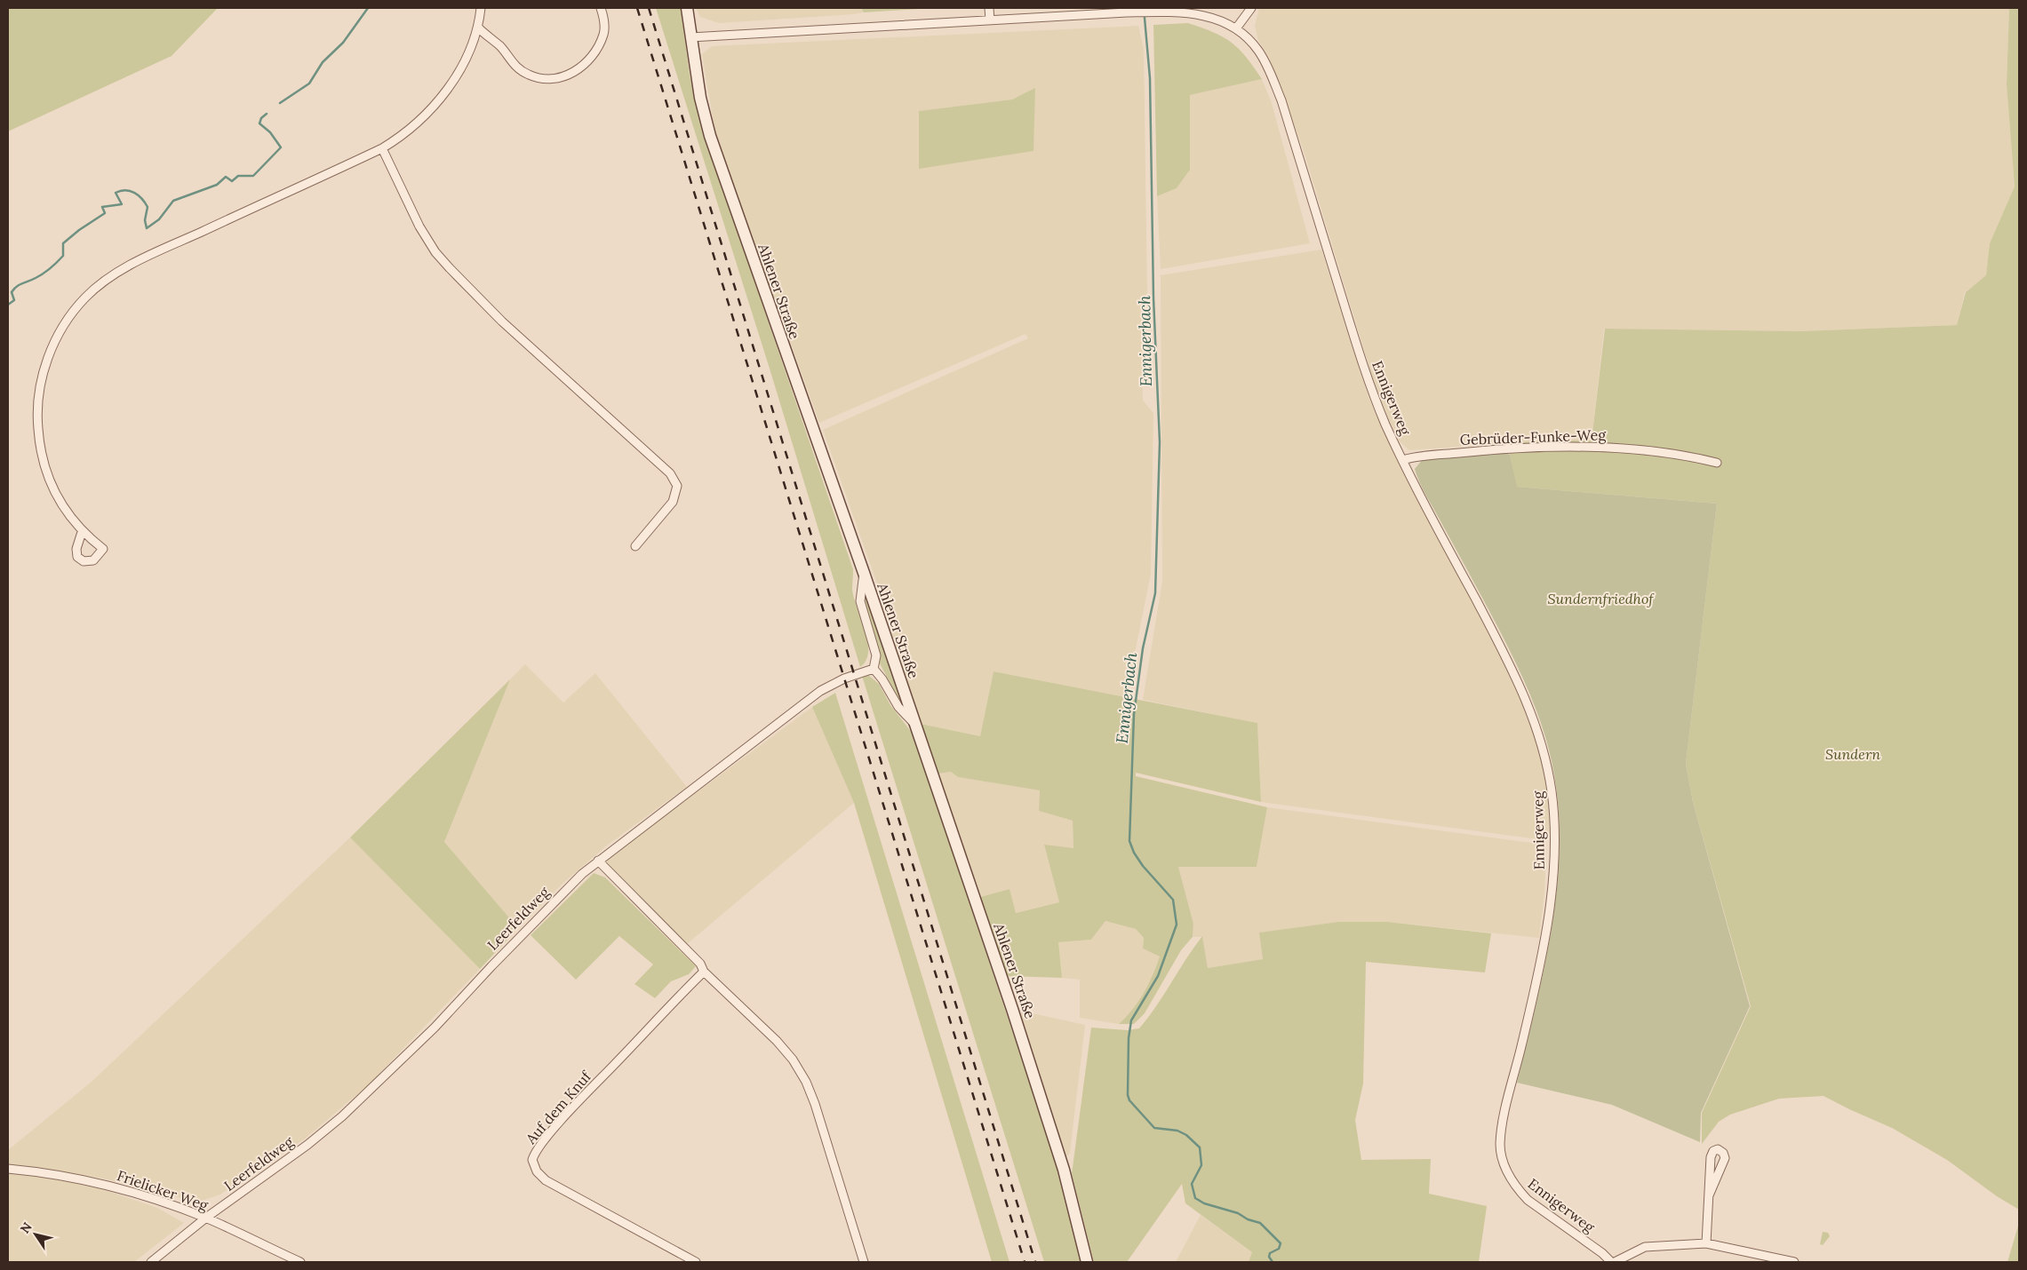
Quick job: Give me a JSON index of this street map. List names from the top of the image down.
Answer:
{
  "streets": {
    "main road": ["Ahlener Straße"],
    "street": [
      "Ennigerweg",
      "Gebrüder-Funke-Weg",
      "Leerfeldweg",
      "Auf dem Knuf",
      "Frielicker Weg"
    ]
  },
  "crossings": [
    ["Ahlener Straße", "Ennigerweg"],
    ["Ennigerweg", "Gebrüder-Funke-Weg"],
    ["Leerfeldweg", "Frielicker Weg"]
  ],
  "water": ["Ennigerbach"],
  "parks": ["Sundernfriedhof", "Sundern"],
  "north": "top left"
}
